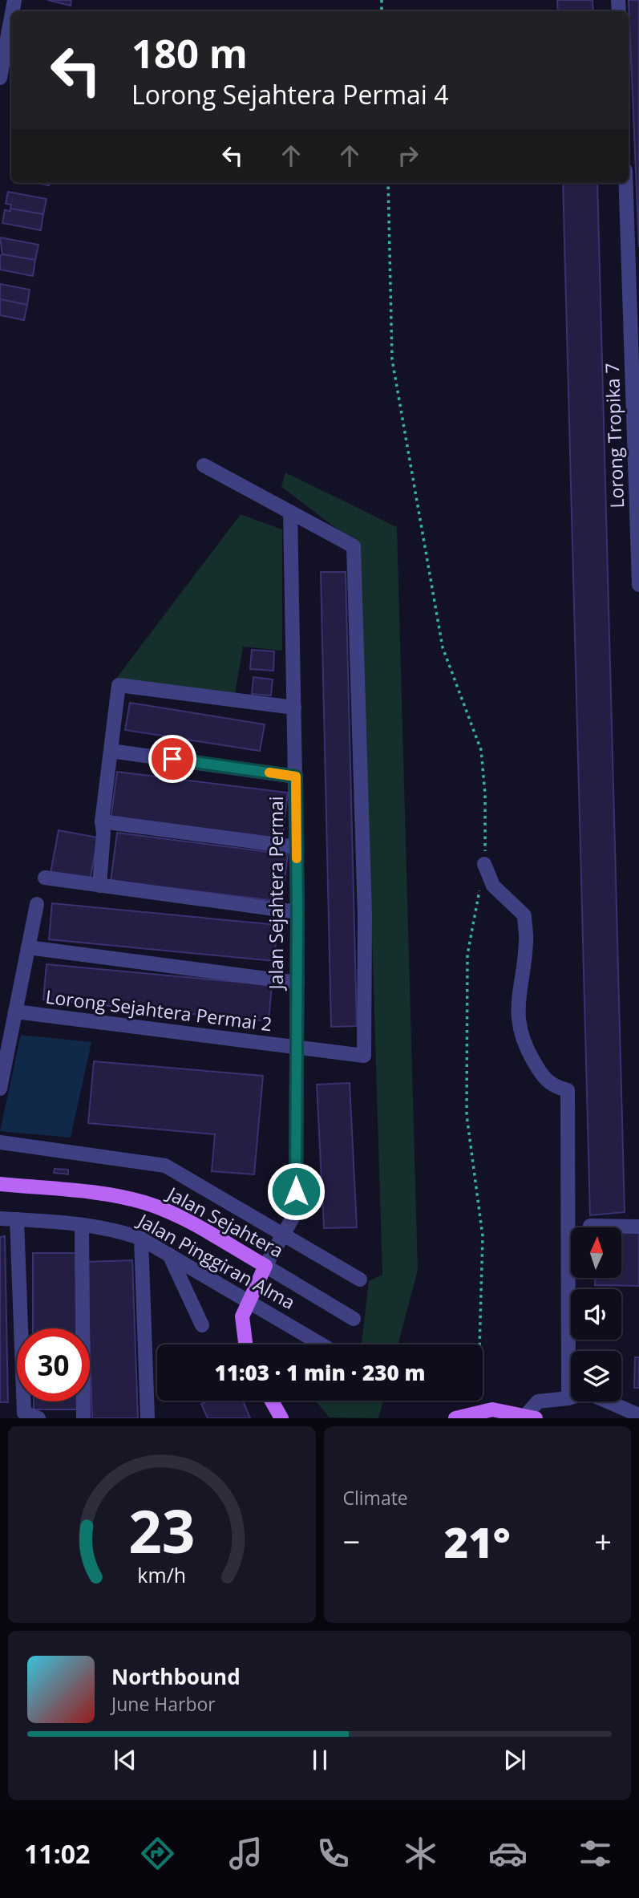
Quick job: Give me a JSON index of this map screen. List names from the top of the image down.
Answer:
{
  "streets": {
    "main road": ["Jalan Sejahtera"],
    "street": [
      "Lorong Tropika 7",
      "Jalan Sejahtera Permai",
      "Lorong Sejahtera Permai 2",
      "Jalan Pinggiran Alma"
    ]
  },
  "crossings": [
    ["Jalan Sejahtera Permai", "Lorong Sejahtera Permai 2"],
    ["Jalan Sejahtera Permai", "Jalan Sejahtera"]
  ],
  "north": "top",
  "page": {
    "turn": ["180 m", "Lorong Sejahtera Permai 4"],
    "limit": "30",
    "trip": "11:03 · 1 min · 230 m",
    "tile": "Climate",
    "heat": ["−", "21°", "+"],
    "song": ["Northbound", "June Harbor"],
    "tabs": "11:02",
    "gauge": ["23", "km/h"]
  }
}
